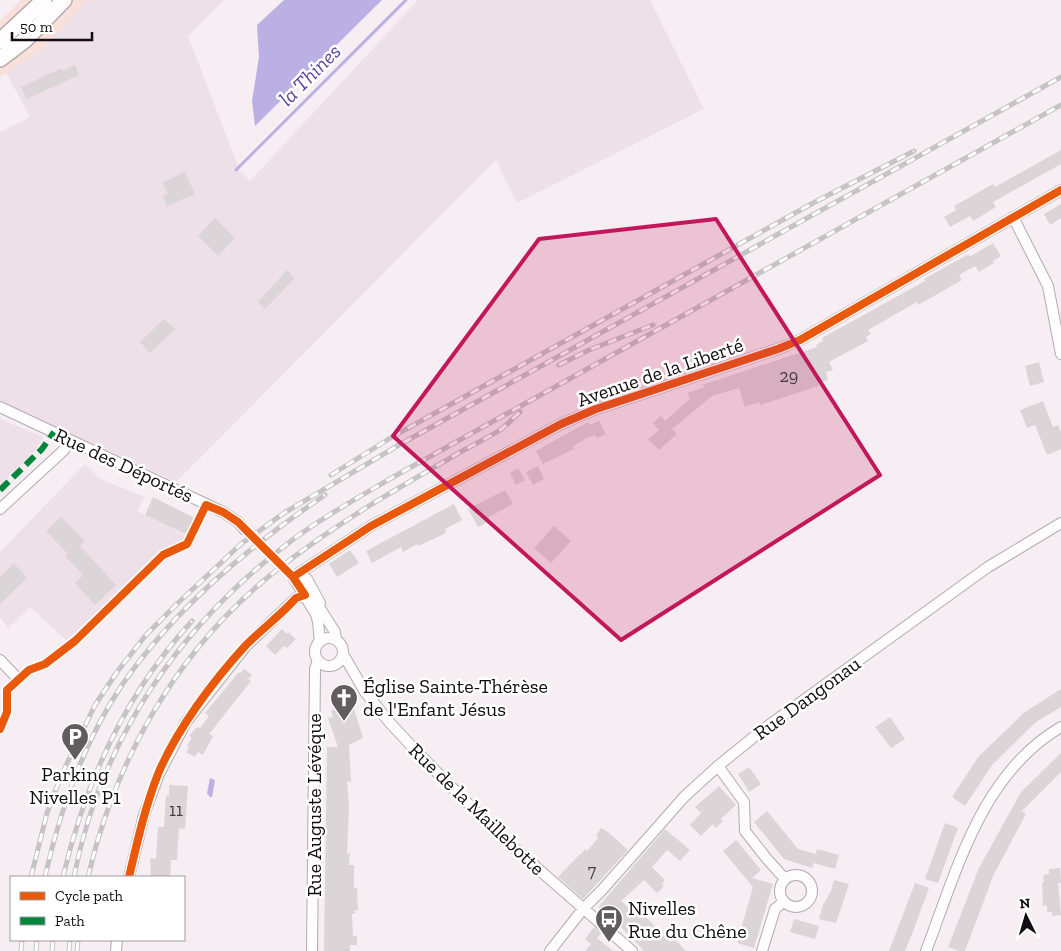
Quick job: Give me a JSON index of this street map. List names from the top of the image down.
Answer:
{
  "streets": {
    "street": [
      "Avenue de la Liberté",
      "Rue des Déportés",
      "Rue Dangonau",
      "Rue Auguste Lévéque",
      "Rue de la Maillebotte"
    ]
  },
  "crossings": [
    ["Rue Dangonau", "Rue de la Maillebotte"],
    ["Rue Auguste Lévéque", "Rue de la Maillebotte"]
  ],
  "water": ["la Thines"],
  "places": {
    "church": ["Église Sainte-Thérèse de l'Enfant Jésus"],
    "parking": ["Parking Nivelles P1"],
    "bus stop": ["Nivelles Rue du Chêne"]
  },
  "house_numbers": ["29", "11", "7"],
  "legend": ["Cycle path", "Path"],
  "scale_bar": "50 m",
  "north": "top"
}
